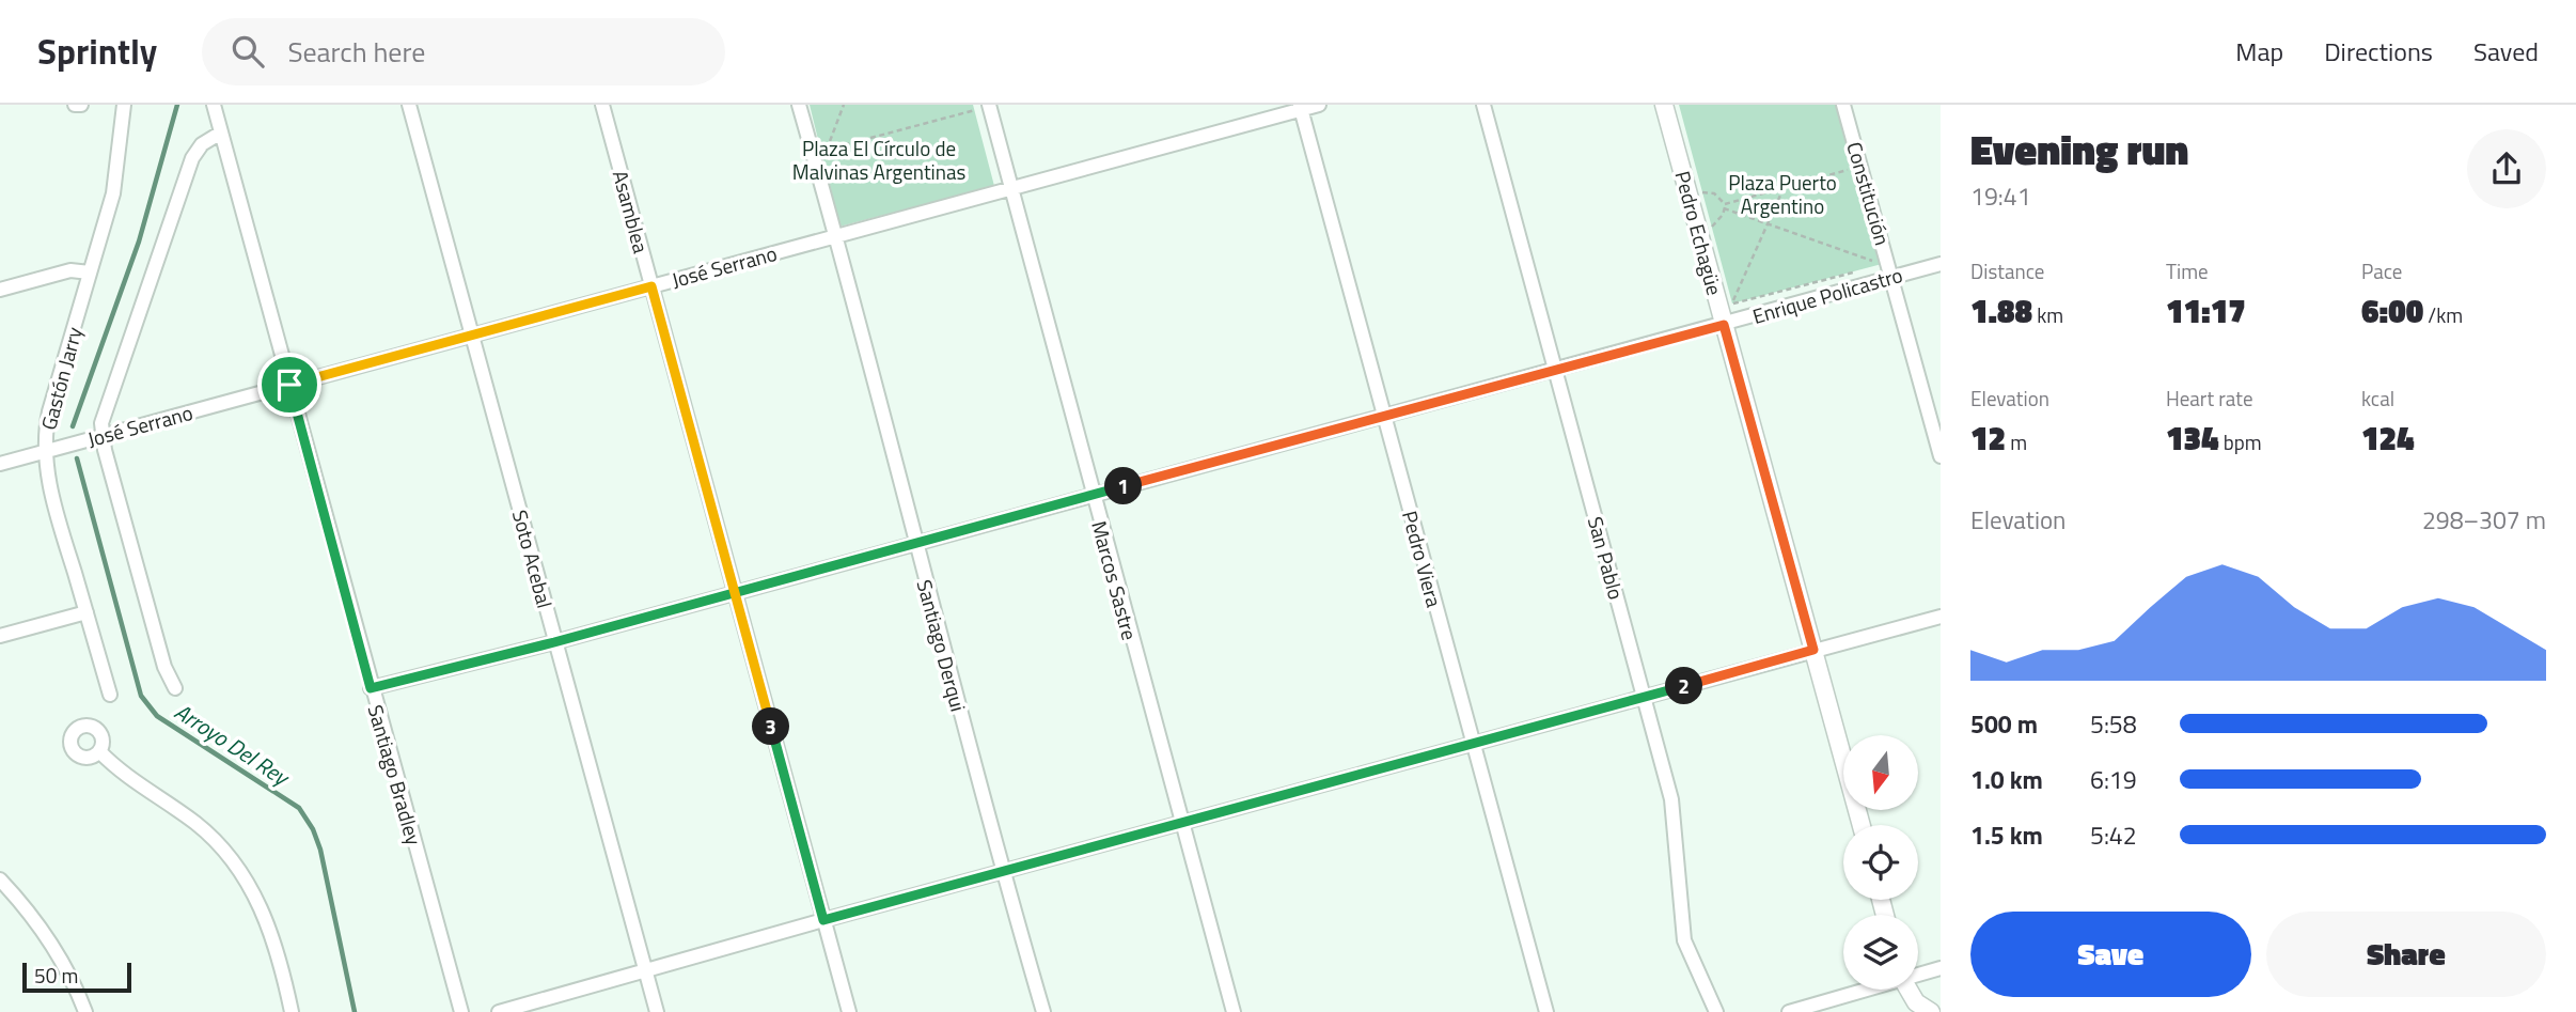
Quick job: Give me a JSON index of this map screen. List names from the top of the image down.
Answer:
{
  "streets": {
    "street": [
      "Constitución",
      "Asamblea",
      "Pedro Echagüe",
      "José Serrano",
      "Enrique Policastro",
      "Gastón Jarry",
      "San Pablo",
      "Soto Acebal",
      "Pedro Viera",
      "Marcos Sastre",
      "Santiago Derqui",
      "Santiago Bradley"
    ]
  },
  "crossings": [
    ["Constitución", "Enrique Policastro"],
    ["Asamblea", "José Serrano"],
    ["Asamblea", "Enrique Policastro"],
    ["Pedro Echagüe", "Enrique Policastro"],
    ["José Serrano", "Gastón Jarry"],
    ["José Serrano", "Soto Acebal"],
    ["José Serrano", "Pedro Viera"],
    ["José Serrano", "Marcos Sastre"],
    ["José Serrano", "Santiago Derqui"],
    ["José Serrano", "Santiago Bradley"],
    ["Enrique Policastro", "San Pablo"],
    ["Enrique Policastro", "Soto Acebal"],
    ["Enrique Policastro", "Pedro Viera"],
    ["Enrique Policastro", "Marcos Sastre"],
    ["Enrique Policastro", "Santiago Derqui"],
    ["Enrique Policastro", "Santiago Bradley"]
  ],
  "water": ["Arroyo Del Rey"],
  "parks": ["Plaza El Círculo de Malvinas Argentinas", "Plaza Puerto Argentino"],
  "scale_bar": "50 m",
  "north": "bottom",
  "page": {
    "header": "Sprintly",
    "search": "Search here",
    "nav": ["Map", "Directions", "Saved"],
    "heading": ["Evening run", "19:41"],
    "stats": [
      ["Distance", "1.88 km"],
      ["Time", "11:17"],
      ["Pace", "6:00 /km"],
      ["Elevation", "12 m"],
      ["Heart rate", "134 bpm"],
      ["kcal", "124"]
    ],
    "pins": ["1", "2", "3"],
    "chart": ["Elevation", "298–307 m"],
    "list": [
      {
        "name": "500 m",
        "note": "5:58"
      },
      {
        "name": "1.0 km",
        "note": "6:19"
      },
      {
        "name": "1.5 km",
        "note": "5:42"
      }
    ],
    "buttons": ["Save", "Share"],
    "scale": "50 m"
  }
}
